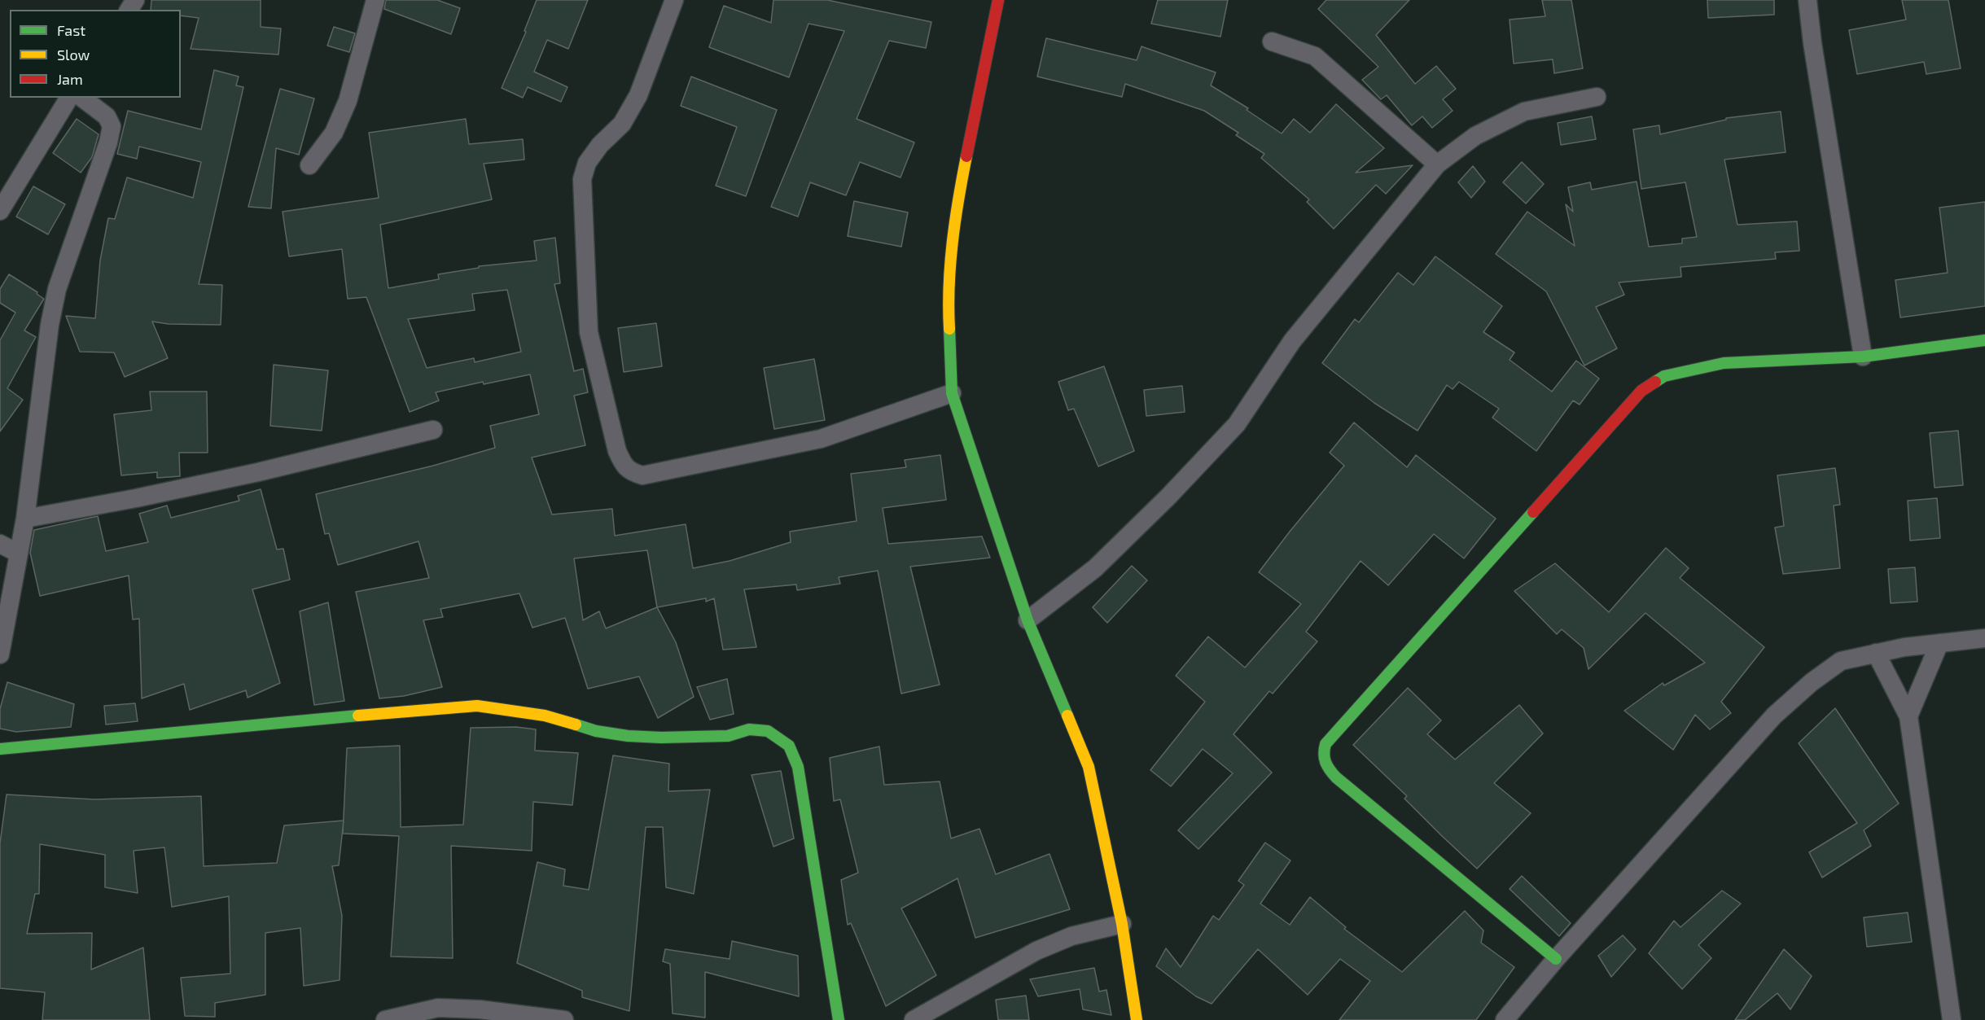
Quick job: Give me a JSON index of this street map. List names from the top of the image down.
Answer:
{
  "legend": ["Fast", "Slow", "Jam"]
}
